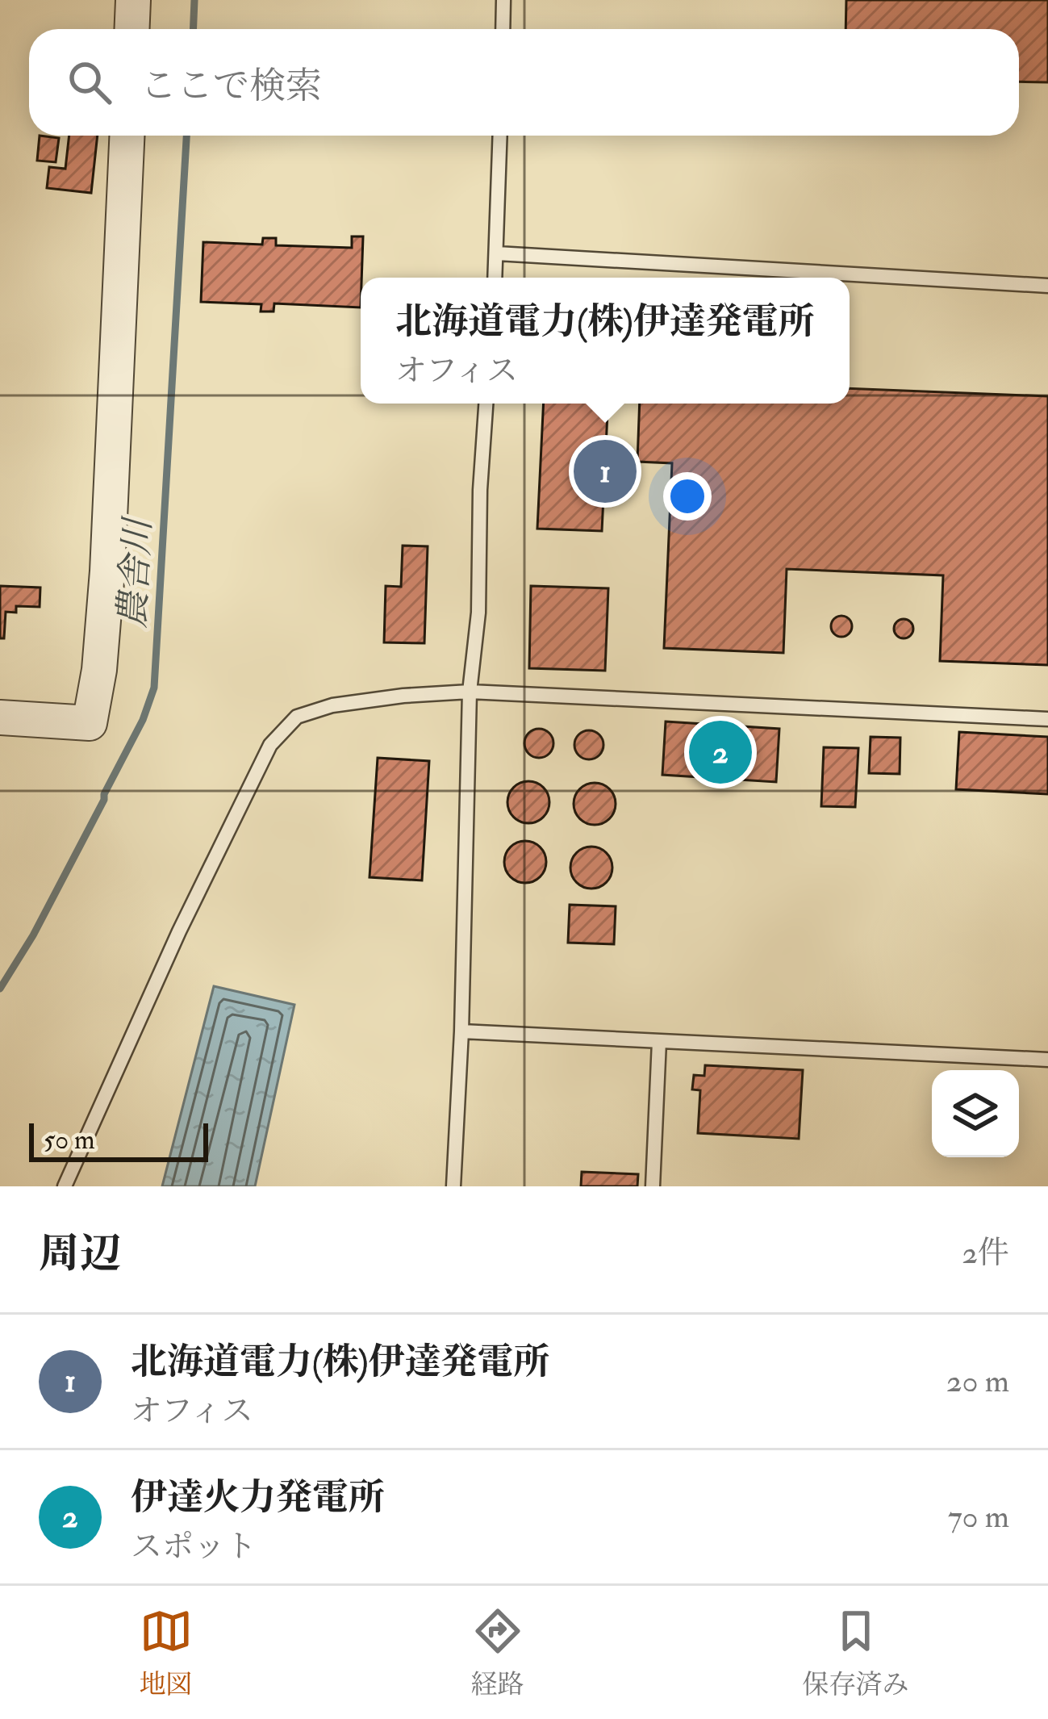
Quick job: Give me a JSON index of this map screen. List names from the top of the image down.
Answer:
{
  "water": ["農舎川"],
  "scale_bar": "50 m",
  "page": {
    "search": "ここで検索",
    "popup": ["北海道電力(株)伊達発電所", "オフィス"],
    "pins": ["1", "2"],
    "scale": "50 m",
    "heading": ["周辺", "2件"],
    "list": [
      {
        "mark": "1",
        "name": "北海道電力(株)伊達発電所",
        "note": "オフィス",
        "value": "20 m"
      },
      {
        "mark": "2",
        "name": "伊達火力発電所",
        "note": "スポット",
        "value": "70 m"
      }
    ],
    "nav": ["地図", "経路", "保存済み"]
  }
}
